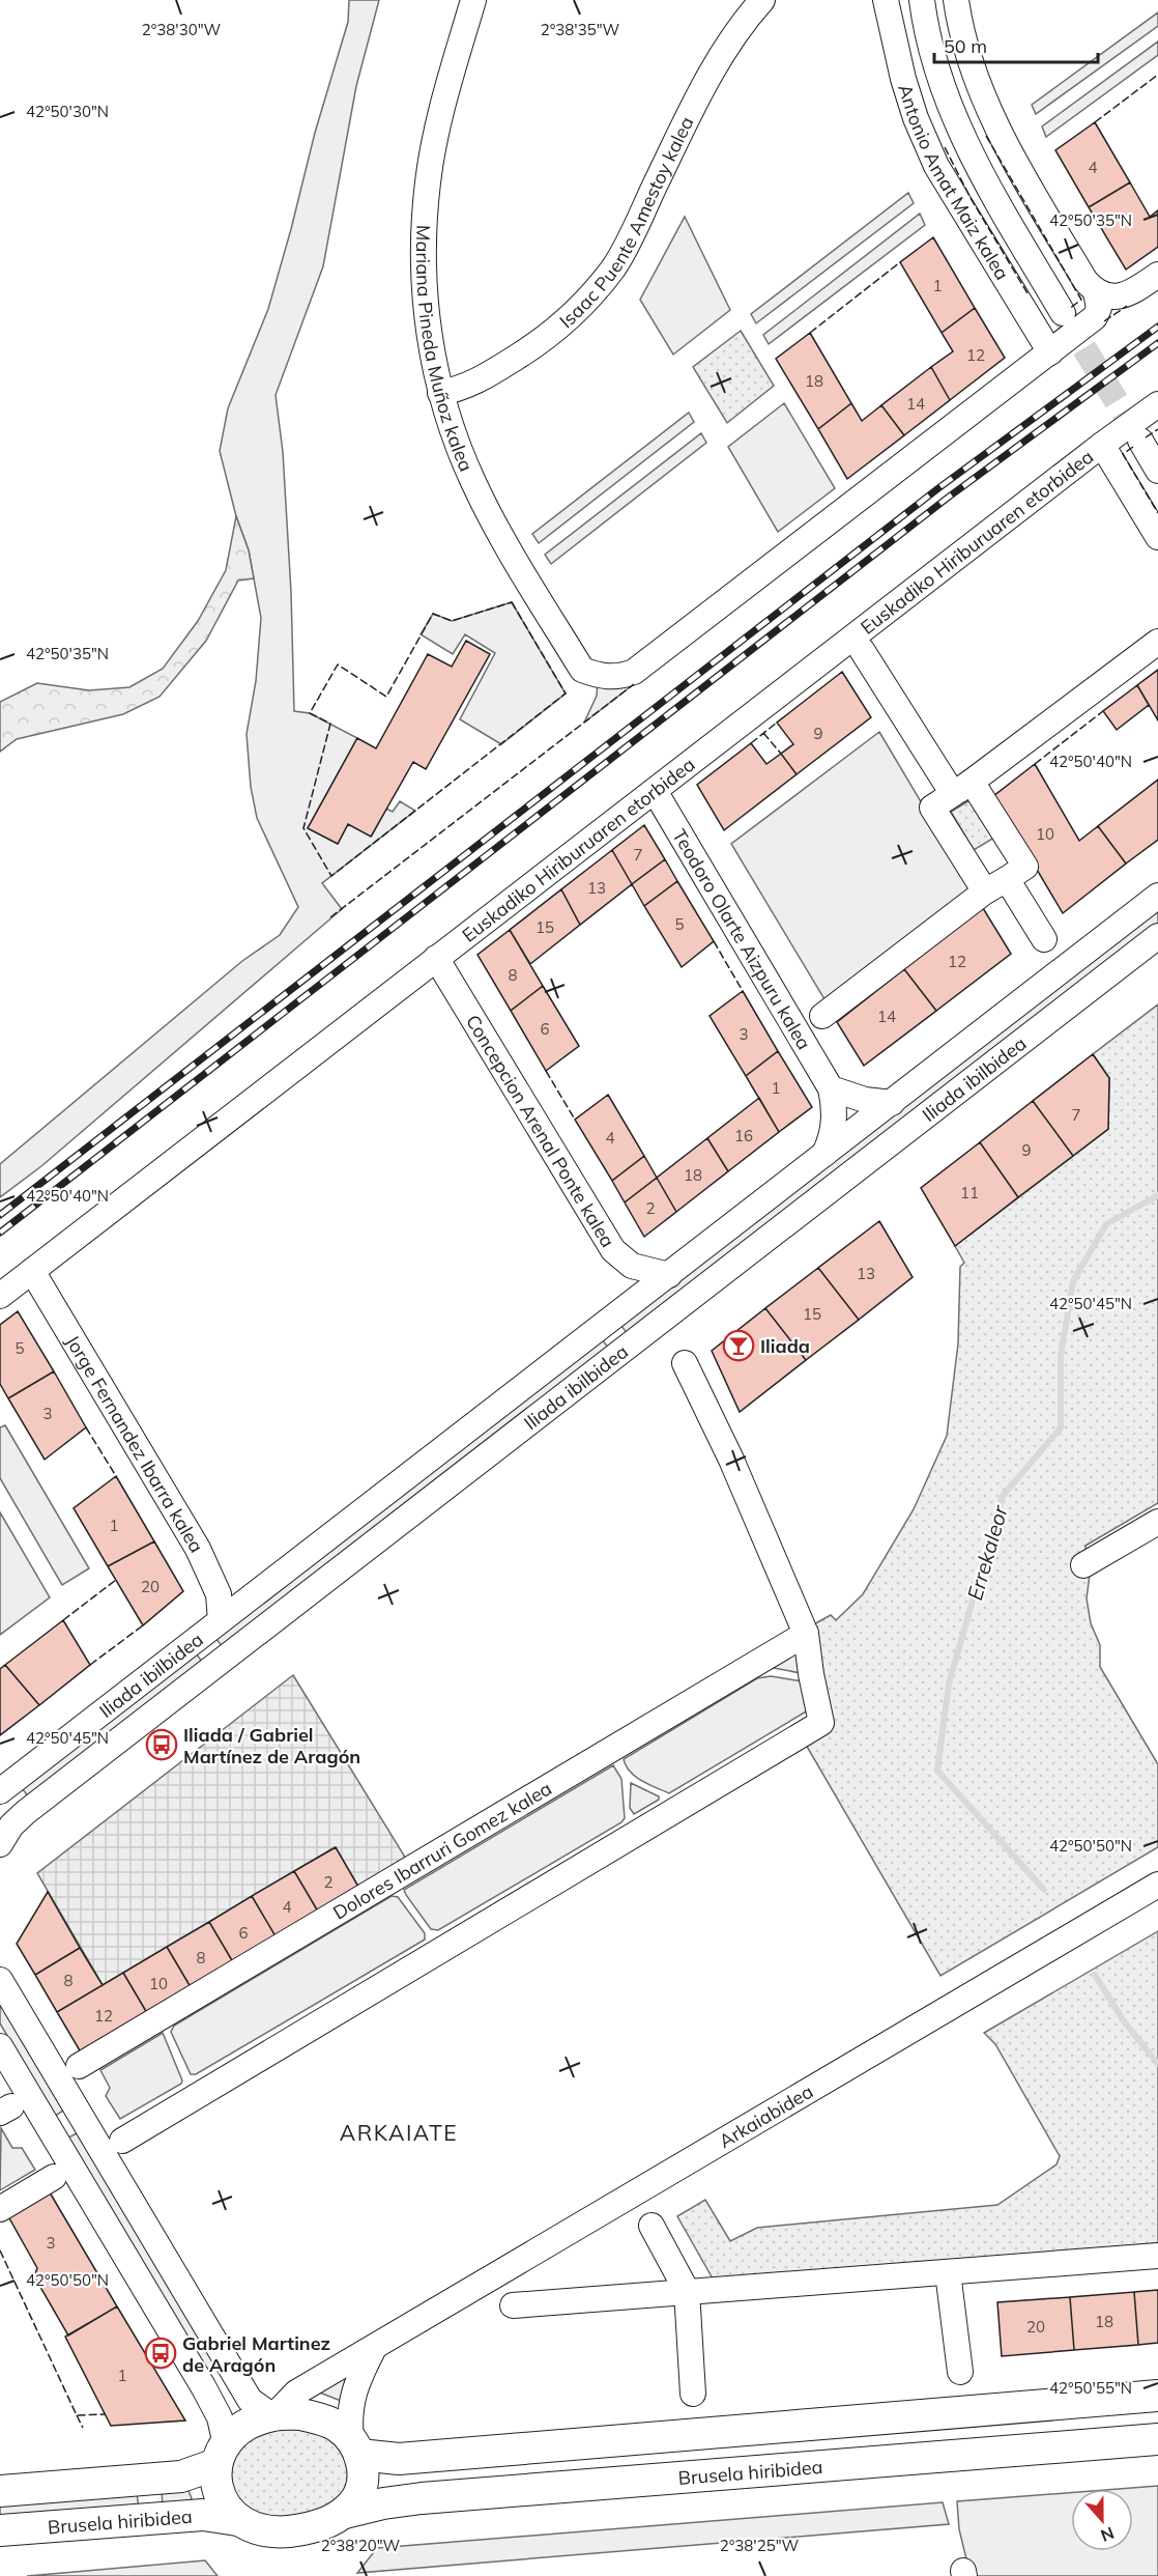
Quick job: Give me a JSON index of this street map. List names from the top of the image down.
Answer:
{
  "streets": {
    "main road": ["Brusela hiribidea"],
    "street": [
      "Antonio Amat Maiz kalea",
      "Isaac Puente Amestoy kalea",
      "Mariana Pineda Muñoz kalea",
      "Euskadiko Hiriburuaren etorbidea",
      "Teodoro Olarte Aizpuru kalea",
      "Iliada ibilbidea",
      "Concepcion Arenal Ponte kalea",
      "Jorge Fernandez Ibarra kalea",
      "Dolores Ibarruri Gomez kalea",
      "Arkaiabidea"
    ]
  },
  "crossings": [
    ["Antonio Amat Maiz kalea", "Mariana Pineda Muñoz kalea"],
    ["Isaac Puente Amestoy kalea", "Mariana Pineda Muñoz kalea"],
    ["Euskadiko Hiriburuaren etorbidea", "Teodoro Olarte Aizpuru kalea"],
    ["Euskadiko Hiriburuaren etorbidea", "Concepcion Arenal Ponte kalea"],
    ["Euskadiko Hiriburuaren etorbidea", "Jorge Fernandez Ibarra kalea"],
    ["Teodoro Olarte Aizpuru kalea", "Iliada ibilbidea"],
    ["Iliada ibilbidea", "Concepcion Arenal Ponte kalea"],
    ["Iliada ibilbidea", "Jorge Fernandez Ibarra kalea"],
    ["Arkaiabidea", "Brusela hiribidea"]
  ],
  "districts": ["ARKAIATE"],
  "water": ["Errekaleor"],
  "places": {
    "bar": ["Iliada"],
    "bus stop": ["Iliada / Gabriel Martínez de Aragón", "Gabriel Martinez de Aragón"]
  },
  "house_numbers": [
    "4",
    "1",
    "12",
    "18",
    "14",
    "9",
    "10",
    "7",
    "13",
    "5",
    "15",
    "12",
    "8",
    "14",
    "6",
    "3",
    "1",
    "7",
    "16",
    "4",
    "9",
    "18",
    "11",
    "2",
    "13",
    "15",
    "5",
    "3",
    "1",
    "20",
    "2",
    "4",
    "6",
    "8",
    "8",
    "10",
    "12",
    "3",
    "18",
    "20",
    "1"
  ],
  "scale_bar": "50 m",
  "north": "bottom",
  "coordinates": [
    "2°38'30\"W",
    "2°38'35\"W",
    "42°50'30\"N",
    "42°50'35\"N",
    "42°50'40\"N",
    "42°50'45\"N",
    "42°50'50\"N",
    "42°50'55\"N",
    "2°38'20\"W",
    "2°38'25\"W"
  ]
}
